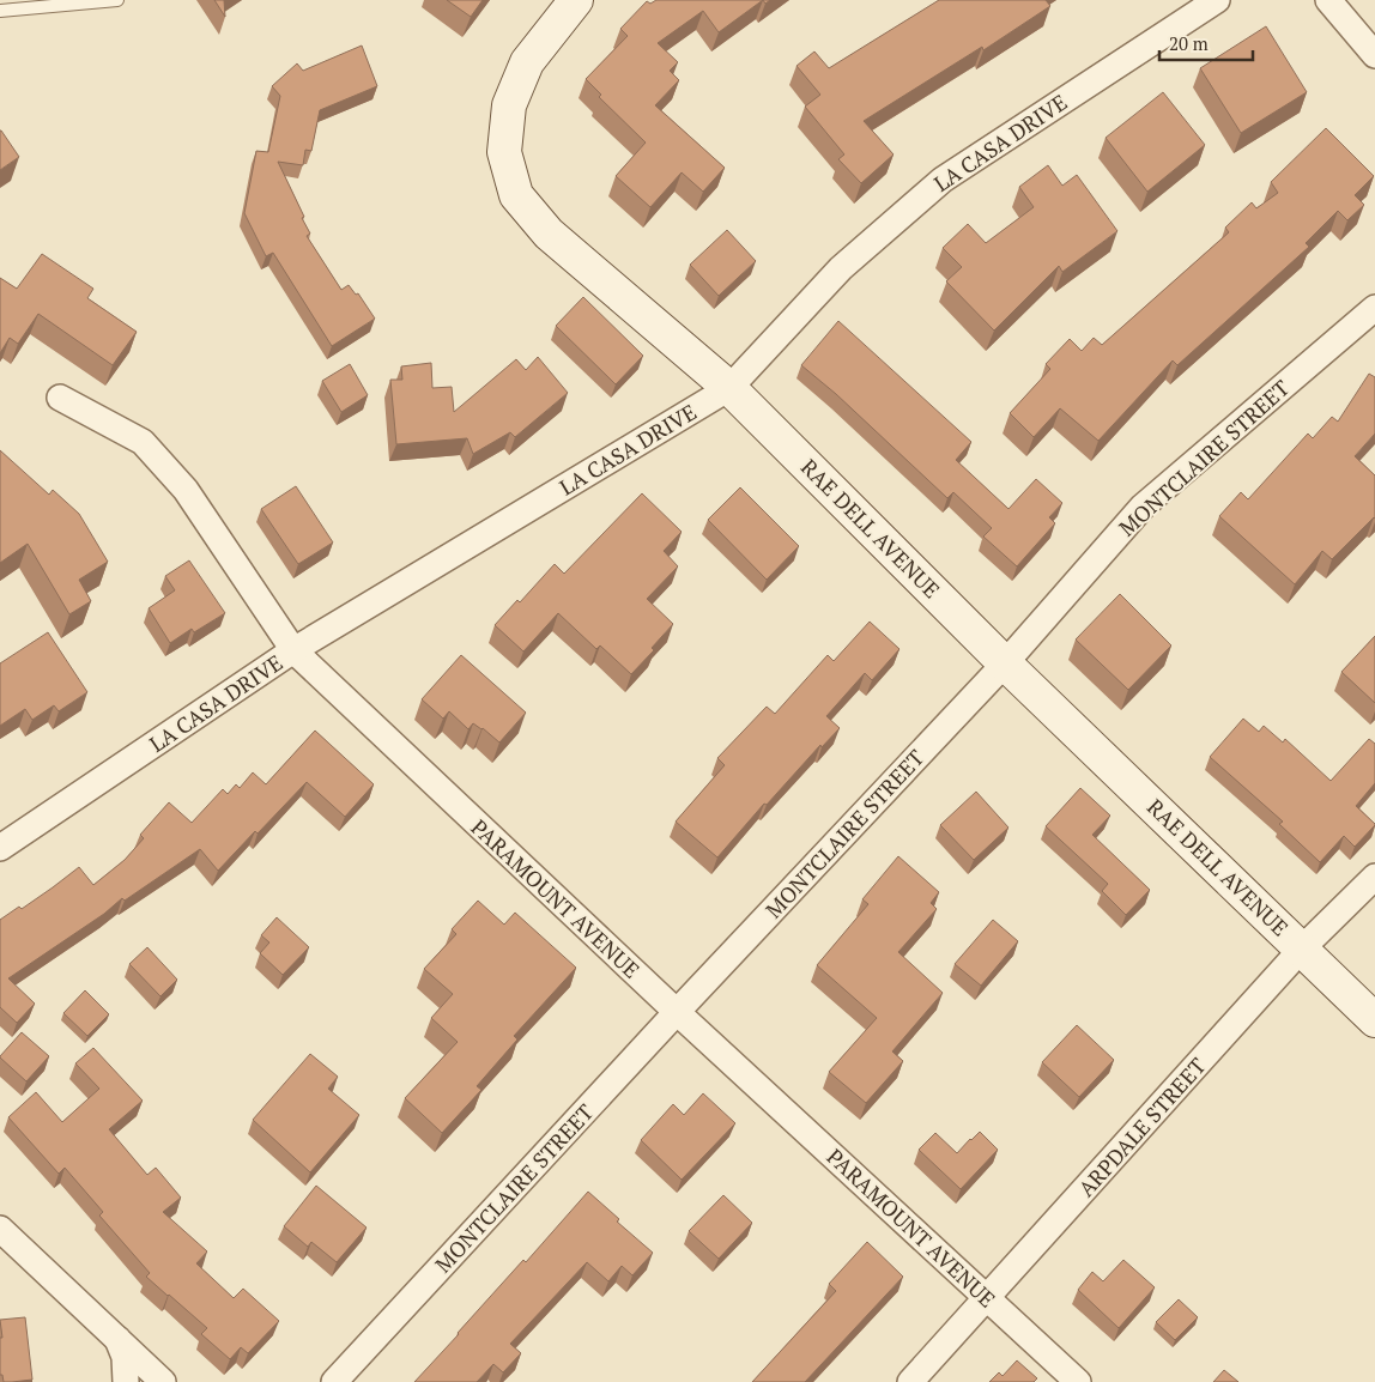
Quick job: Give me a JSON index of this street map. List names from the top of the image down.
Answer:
{
  "streets": {
    "street": [
      "LA CASA DRIVE",
      "MONTCLAIRE STREET",
      "RAE DELL AVENUE",
      "PARAMOUNT AVENUE",
      "ARPDALE STREET"
    ]
  },
  "crossings": [
    ["LA CASA DRIVE", "RAE DELL AVENUE"],
    ["LA CASA DRIVE", "PARAMOUNT AVENUE"],
    ["MONTCLAIRE STREET", "RAE DELL AVENUE"],
    ["MONTCLAIRE STREET", "PARAMOUNT AVENUE"],
    ["RAE DELL AVENUE", "ARPDALE STREET"],
    ["PARAMOUNT AVENUE", "ARPDALE STREET"]
  ],
  "scale_bar": "20 m"
}
